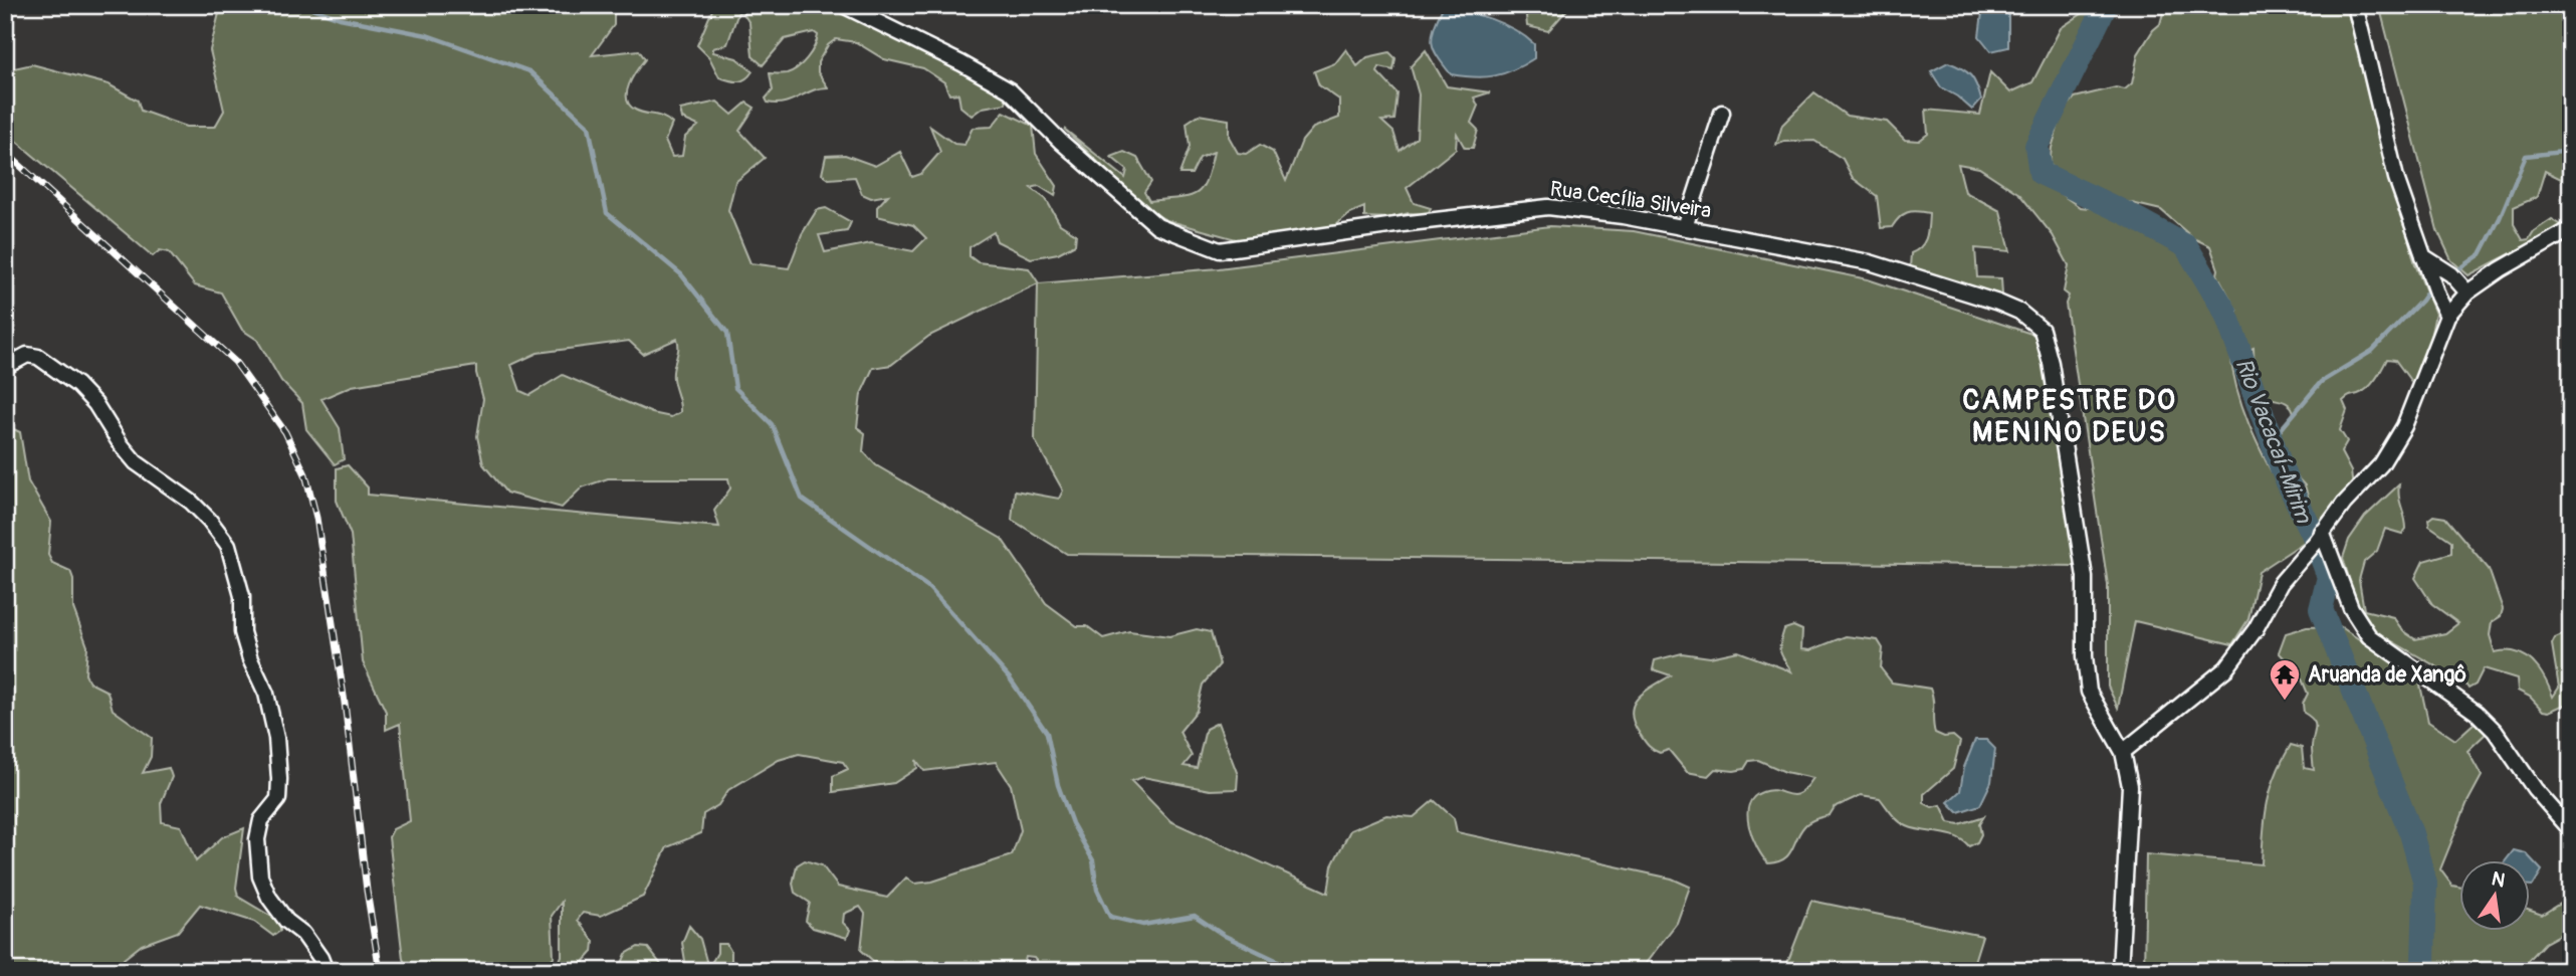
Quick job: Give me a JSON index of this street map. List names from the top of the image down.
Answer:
{
  "streets": {
    "street": ["Rua Cecília Silveira"]
  },
  "districts": ["CAMPESTRE DO MENINO DEUS"],
  "water": ["Rio Vacacaí-Mirim"],
  "places": {
    "temple": ["Aruanda de Xangô"]
  },
  "north": "top"
}
